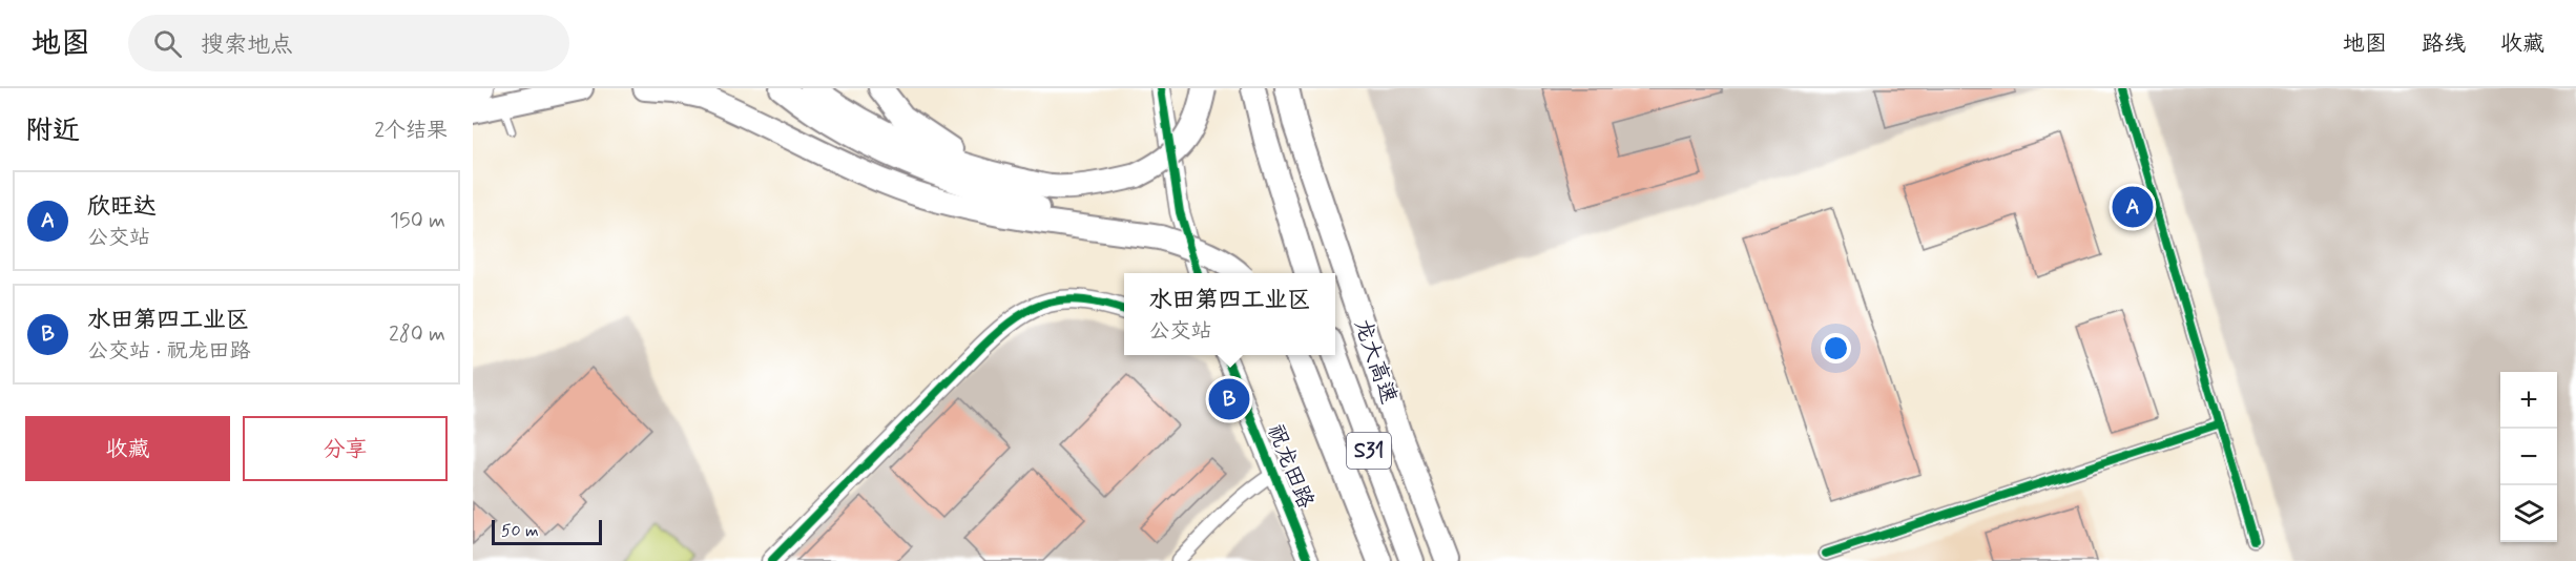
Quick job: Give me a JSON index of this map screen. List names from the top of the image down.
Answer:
{
  "streets": {
    "highway": ["龙大高速", "S31"],
    "street": ["祝龙田路"]
  },
  "scale_bar": "50 m",
  "page": {
    "header": "地图",
    "search": "搜索地点",
    "nav": ["地图", "路线", "收藏"],
    "heading": ["附近", "2个结果"],
    "list": [
      {
        "mark": "A",
        "name": "欣旺达",
        "note": "公交站",
        "value": "150 m"
      },
      {
        "mark": "B",
        "name": "水田第四工业区",
        "note": "公交站 · 祝龙田路",
        "value": "280 m"
      }
    ],
    "pins": ["A", "B"],
    "popup": ["水田第四工业区", "公交站"],
    "map_buttons": ["+", "−"],
    "buttons": ["收藏", "分享"],
    "scale": "50 m"
  }
}
